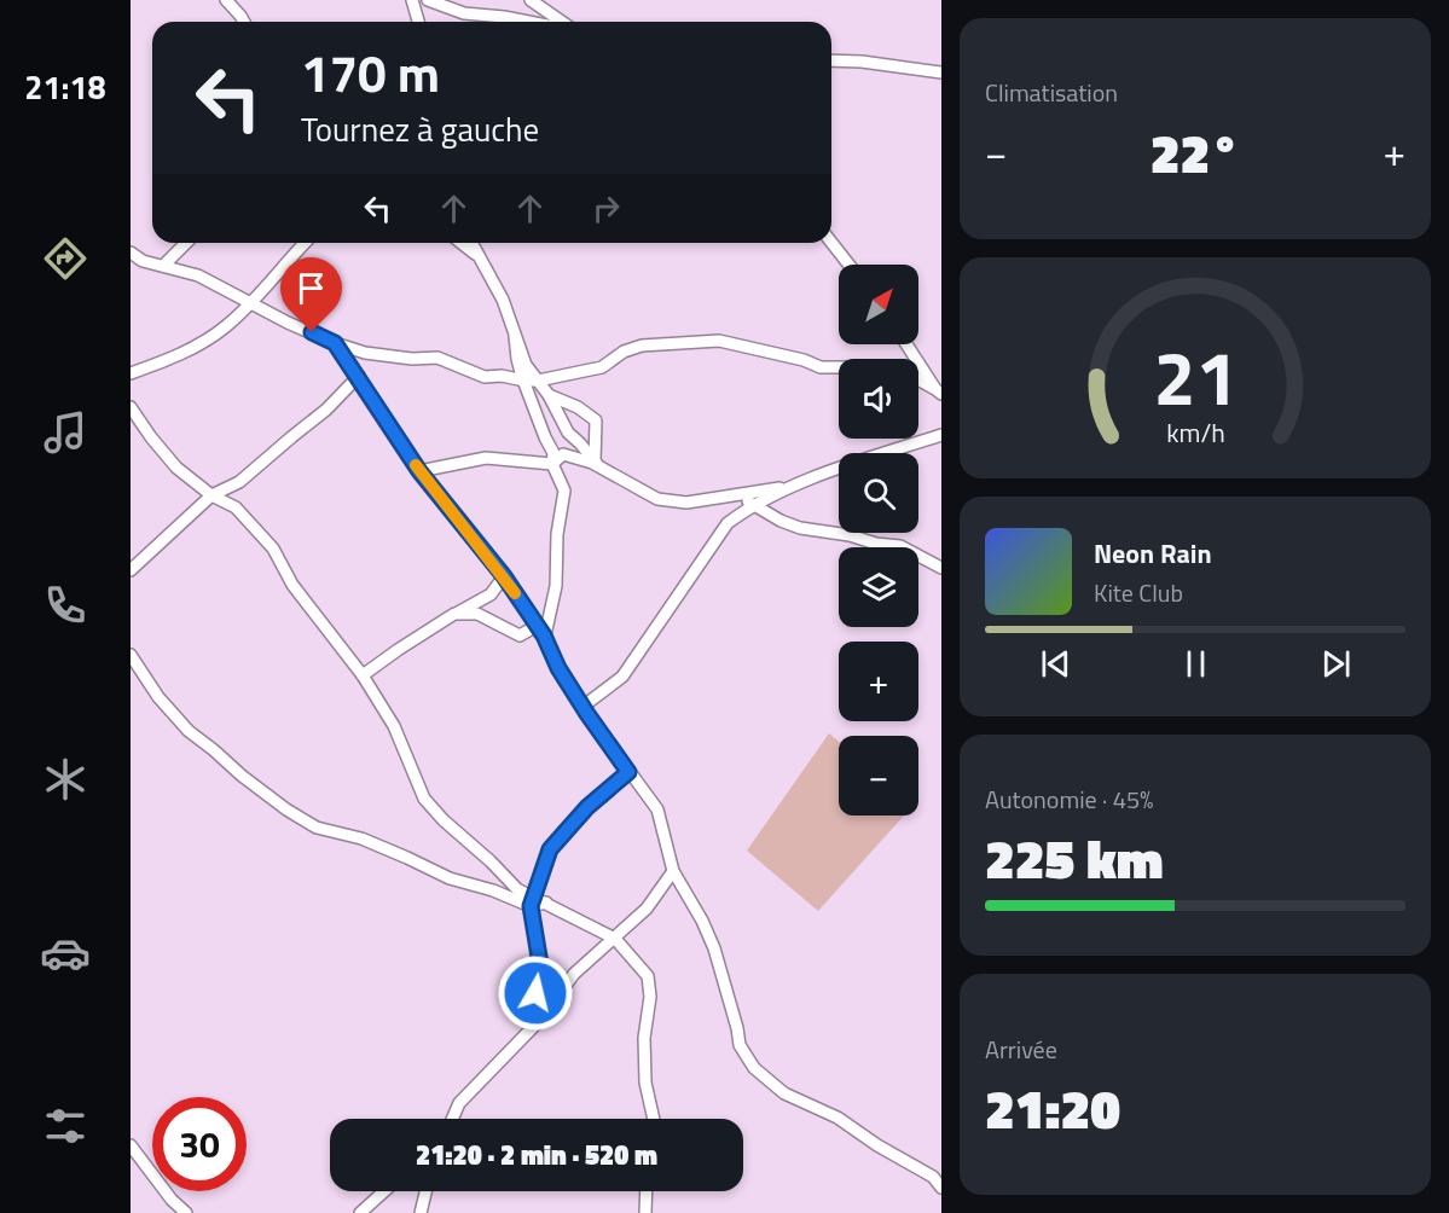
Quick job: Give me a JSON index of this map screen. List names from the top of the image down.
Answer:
{
  "north": "top right",
  "page": {
    "tabs": "21:18",
    "tile": [
      "Climatisation",
      ["Autonomie · 45%", "225 km"],
      ["Arrivée", "21:20"]
    ],
    "turn": ["170 m", "Tournez à gauche"],
    "heat": ["−", "22°", "+"],
    "map_buttons": ["+", "−"],
    "song": ["Neon Rain", "Kite Club"],
    "limit": "30",
    "trip": "21:20 · 2 min · 520 m",
    "gauge": ["21", "km/h"]
  }
}
